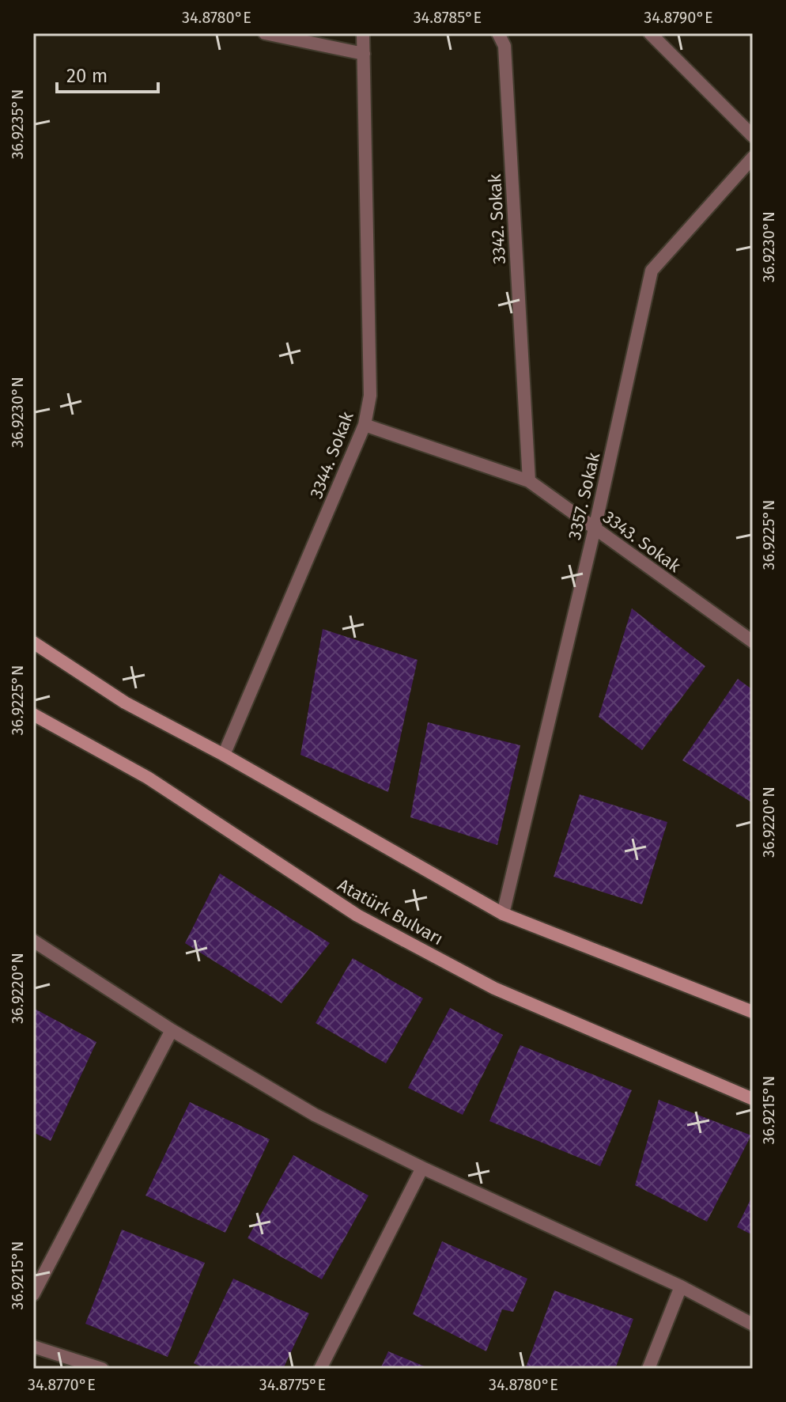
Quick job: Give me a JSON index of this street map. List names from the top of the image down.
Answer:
{
  "streets": {
    "main road": ["Atatürk Bulvarı"],
    "street": [
      "3342. Sokak",
      "3344. Sokak",
      "3357. Sokak",
      "3343. Sokak"
    ]
  },
  "crossings": [
    ["3342. Sokak", "3343. Sokak"],
    ["3344. Sokak", "3343. Sokak"],
    ["3357. Sokak", "3343. Sokak"]
  ],
  "scale_bar": "20 m",
  "coordinates": [
    "34.8780°E",
    "34.8785°E",
    "34.8790°E",
    "36.9235°N",
    "36.9230°N",
    "36.9225°N",
    "36.9220°N",
    "36.9215°N",
    "34.8770°E",
    "34.8775°E"
  ]
}
